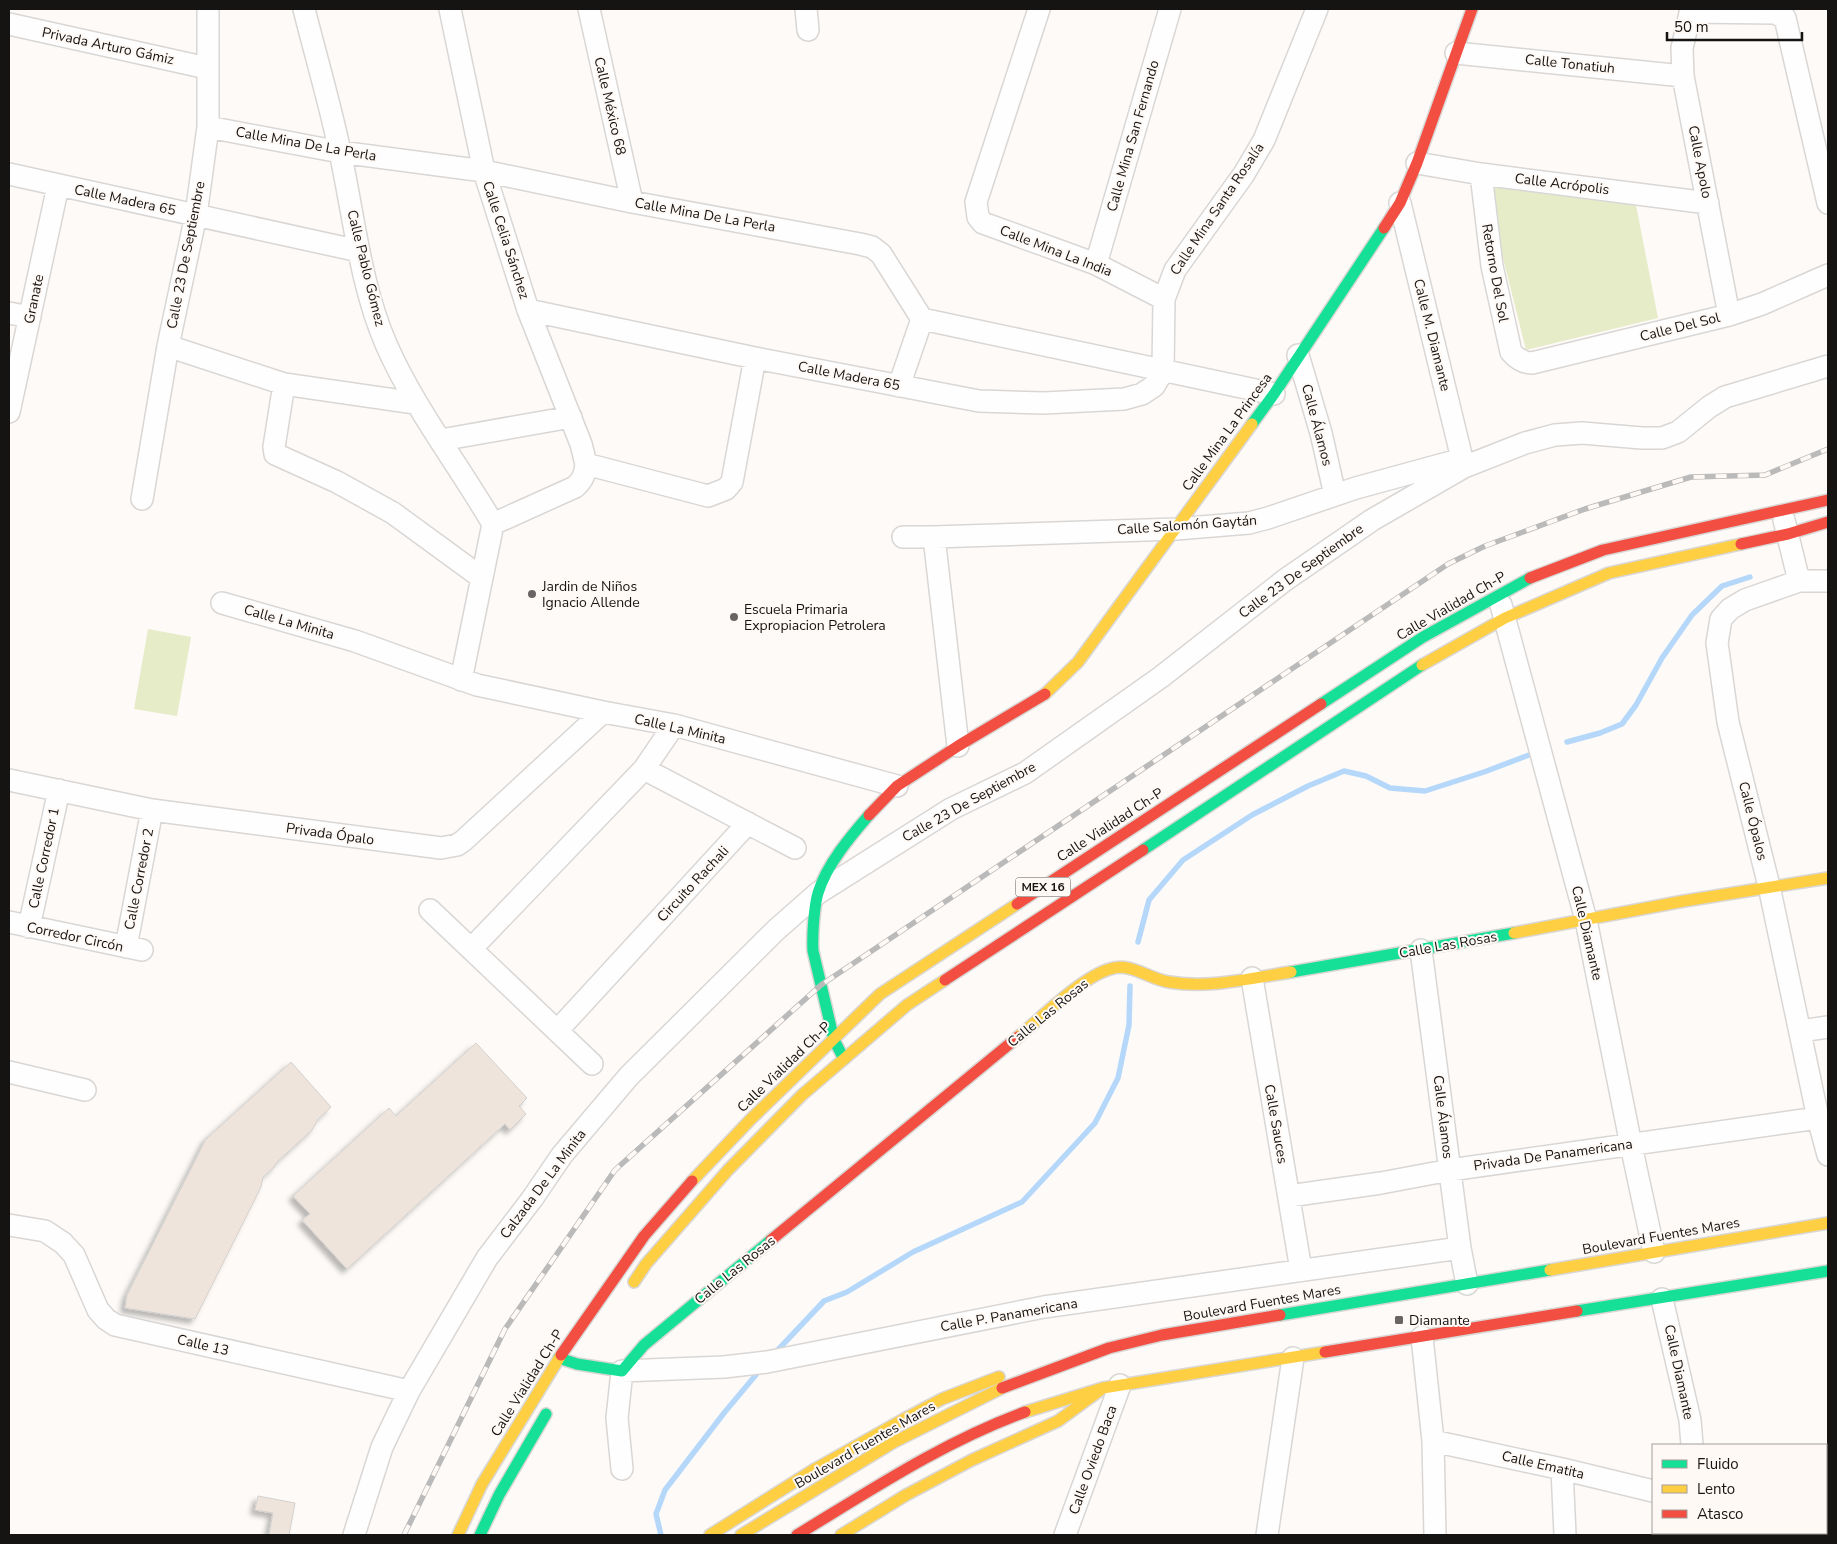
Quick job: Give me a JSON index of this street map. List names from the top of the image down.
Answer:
{
  "streets": {
    "main road": [
      "Calle Mina La Princesa",
      "Calle Vialidad Ch-P",
      "MEX 16",
      "Calle Las Rosas",
      "Calzada De La Minita",
      "Boulevard Fuentes Mares",
      "Calle P. Panamericana"
    ],
    "street": [
      "Privada Arturo Gámiz",
      "Calle Tonatiuh",
      "Calle México 68",
      "Calle Mina San Fernando",
      "Calle Mina De La Perla",
      "Calle Apolo",
      "Calle Acrópolis",
      "Calle Madera 65",
      "Calle Mina Santa Rosalía",
      "Calle Celia Sánchez",
      "Calle Mina La India",
      "Calle 23 De Septiembre",
      "Calle Pablo Gómez",
      "Retorno Del Sol",
      "Granate",
      "Calle Del Sol",
      "Calle M. Diamante",
      "Calle Álamos",
      "Calle Salomón Gaytán",
      "Calle La Minita",
      "Calle Ópalos",
      "Privada Ópalo",
      "Calle Corredor 1",
      "Calle Corredor 2",
      "Circuito Rachali",
      "Calle Diamante",
      "Corredor Circón",
      "Calle Sauces",
      "Privada De Panamericana",
      "Calle 13",
      "Calle Oviedo Baca",
      "Calle Ematita"
    ]
  },
  "crossings": [
    ["Privada Arturo Gámiz", "Calle 23 De Septiembre"],
    ["Calle Tonatiuh", "Calle Apolo"],
    ["Calle Tonatiuh", "Calle Mina La Princesa"],
    ["Calle México 68", "Calle Mina De La Perla"],
    ["Calle Mina San Fernando", "Calle Mina La India"],
    ["Calle Mina De La Perla", "Calle Celia Sánchez"],
    ["Calle Mina De La Perla", "Calle 23 De Septiembre"],
    ["Calle Mina De La Perla", "Calle Pablo Gómez"],
    ["Calle Apolo", "Calle Acrópolis"],
    ["Calle Apolo", "Calle Del Sol"],
    ["Calle Acrópolis", "Retorno Del Sol"],
    ["Calle Acrópolis", "Calle Mina La Princesa"],
    ["Calle Madera 65", "Calle Celia Sánchez"],
    ["Calle Madera 65", "Calle 23 De Septiembre"],
    ["Calle Madera 65", "Calle Pablo Gómez"],
    ["Calle Madera 65", "Granate"],
    ["Calle Mina Santa Rosalía", "Calle Mina La India"],
    ["Calle 23 De Septiembre", "Calle M. Diamante"],
    ["Calle 23 De Septiembre", "Calle Salomón Gaytán"],
    ["Calle 23 De Septiembre", "Calzada De La Minita"],
    ["Retorno Del Sol", "Calle Del Sol"],
    ["Calle M. Diamante", "Calle Mina La Princesa"],
    ["Calle M. Diamante", "Calle Salomón Gaytán"],
    ["Calle Álamos", "Calle Mina La Princesa"],
    ["Calle Álamos", "Calle Salomón Gaytán"],
    ["Calle Álamos", "Calle Las Rosas"],
    ["Calle Álamos", "Privada De Panamericana"],
    ["Calle Álamos", "Boulevard Fuentes Mares"],
    ["Calle Álamos", "Calle P. Panamericana"],
    ["Calle Mina La Princesa", "Calle Salomón Gaytán"],
    ["Calle Mina La Princesa", "Calle La Minita"],
    ["Calle Mina La Princesa", "Calzada De La Minita"],
    ["Calle Vialidad Ch-P", "Calle Diamante"],
    ["Calle Vialidad Ch-P", "Calzada De La Minita"],
    ["Calle Vialidad Ch-P", "Calle P. Panamericana"],
    ["Calle La Minita", "Privada Ópalo"],
    ["Calle La Minita", "Calzada De La Minita"],
    ["Calle Ópalos", "Calle Las Rosas"],
    ["Calle Ópalos", "Privada De Panamericana"],
    ["Privada Ópalo", "Calle Corredor 1"],
    ["Privada Ópalo", "Calle Corredor 2"],
    ["Calle Corredor 1", "Corredor Circón"],
    ["Calle Corredor 2", "Corredor Circón"],
    ["MEX 16", "Calle Diamante"],
    ["MEX 16", "Calzada De La Minita"],
    ["Calle Diamante", "Calle Las Rosas"],
    ["Calle Diamante", "Privada De Panamericana"],
    ["Calle Diamante", "Boulevard Fuentes Mares"],
    ["Calle Las Rosas", "Calle Sauces"],
    ["Calle Las Rosas", "Calle P. Panamericana"],
    ["Calle Sauces", "Privada De Panamericana"],
    ["Calle Sauces", "Calle P. Panamericana"],
    ["Calzada De La Minita", "Calle 13"]
  ],
  "places": {
    "other": ["Jardin de Niños Ignacio Allende", "Escuela Primaria Expropiacion Petrolera"],
    "transit": ["Diamante"]
  },
  "legend": ["Fluido", "Lento", "Atasco"],
  "scale_bar": "50 m"
}
